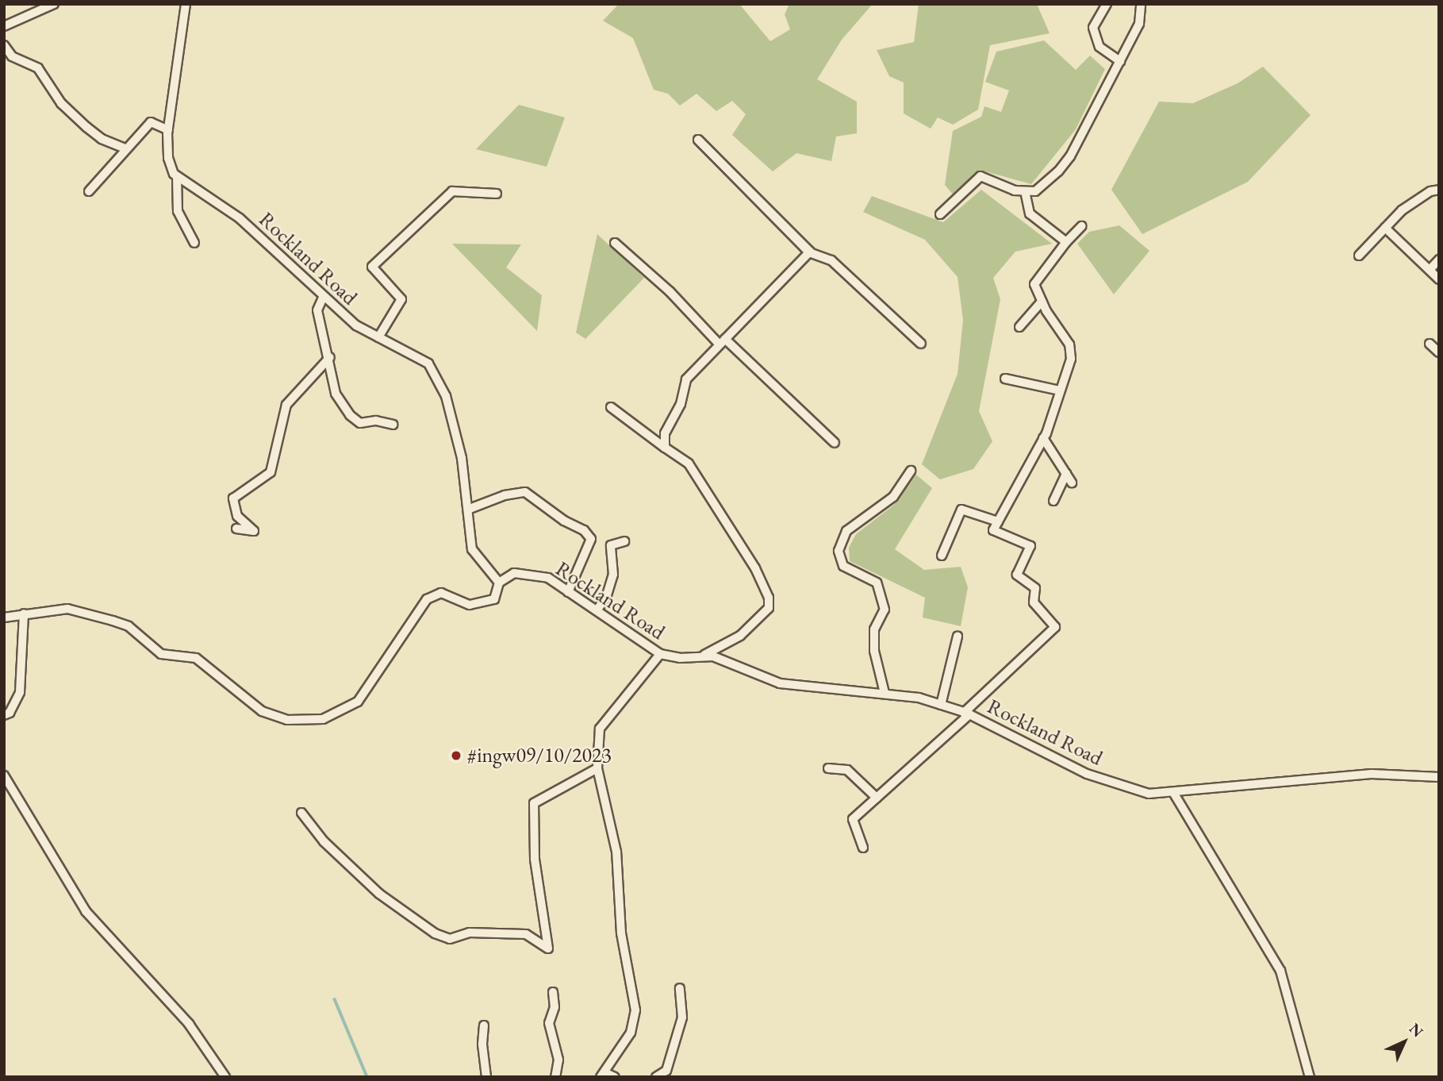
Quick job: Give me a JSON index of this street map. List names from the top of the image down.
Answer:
{
  "streets": {
    "street": ["Rockland Road"]
  },
  "places": ["#ingw09/10/2023"],
  "north": "top right"
}
